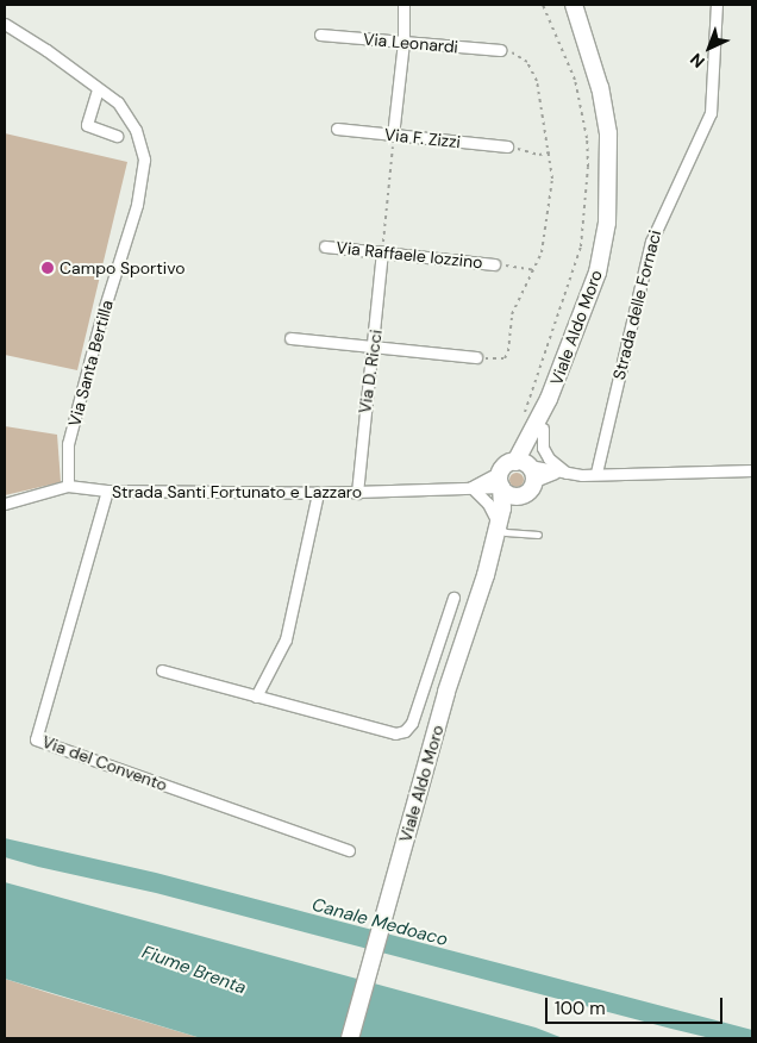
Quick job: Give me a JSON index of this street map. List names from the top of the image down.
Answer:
{
  "streets": {
    "main road": ["Viale Aldo Moro", "Strada Santi Fortunato e Lazzaro"],
    "street": [
      "Via Leonardi",
      "Via F. Zizzi",
      "Via Raffaele Iozzino",
      "Strada delle Fornaci",
      "Via Santa Bertilla",
      "Via D. Ricci",
      "Via del Convento"
    ]
  },
  "crossings": [
    ["Via Raffaele Iozzino", "Via D. Ricci"],
    ["Viale Aldo Moro", "Strada Santi Fortunato e Lazzaro"],
    ["Via Santa Bertilla", "Strada Santi Fortunato e Lazzaro"],
    ["Via D. Ricci", "Strada Santi Fortunato e Lazzaro"],
    ["Strada Santi Fortunato e Lazzaro", "Via del Convento"]
  ],
  "water": ["Canale Medoaco", "Fiume Brenta"],
  "places": ["Campo Sportivo"],
  "scale_bar": "100 m",
  "north": "bottom left"
}
